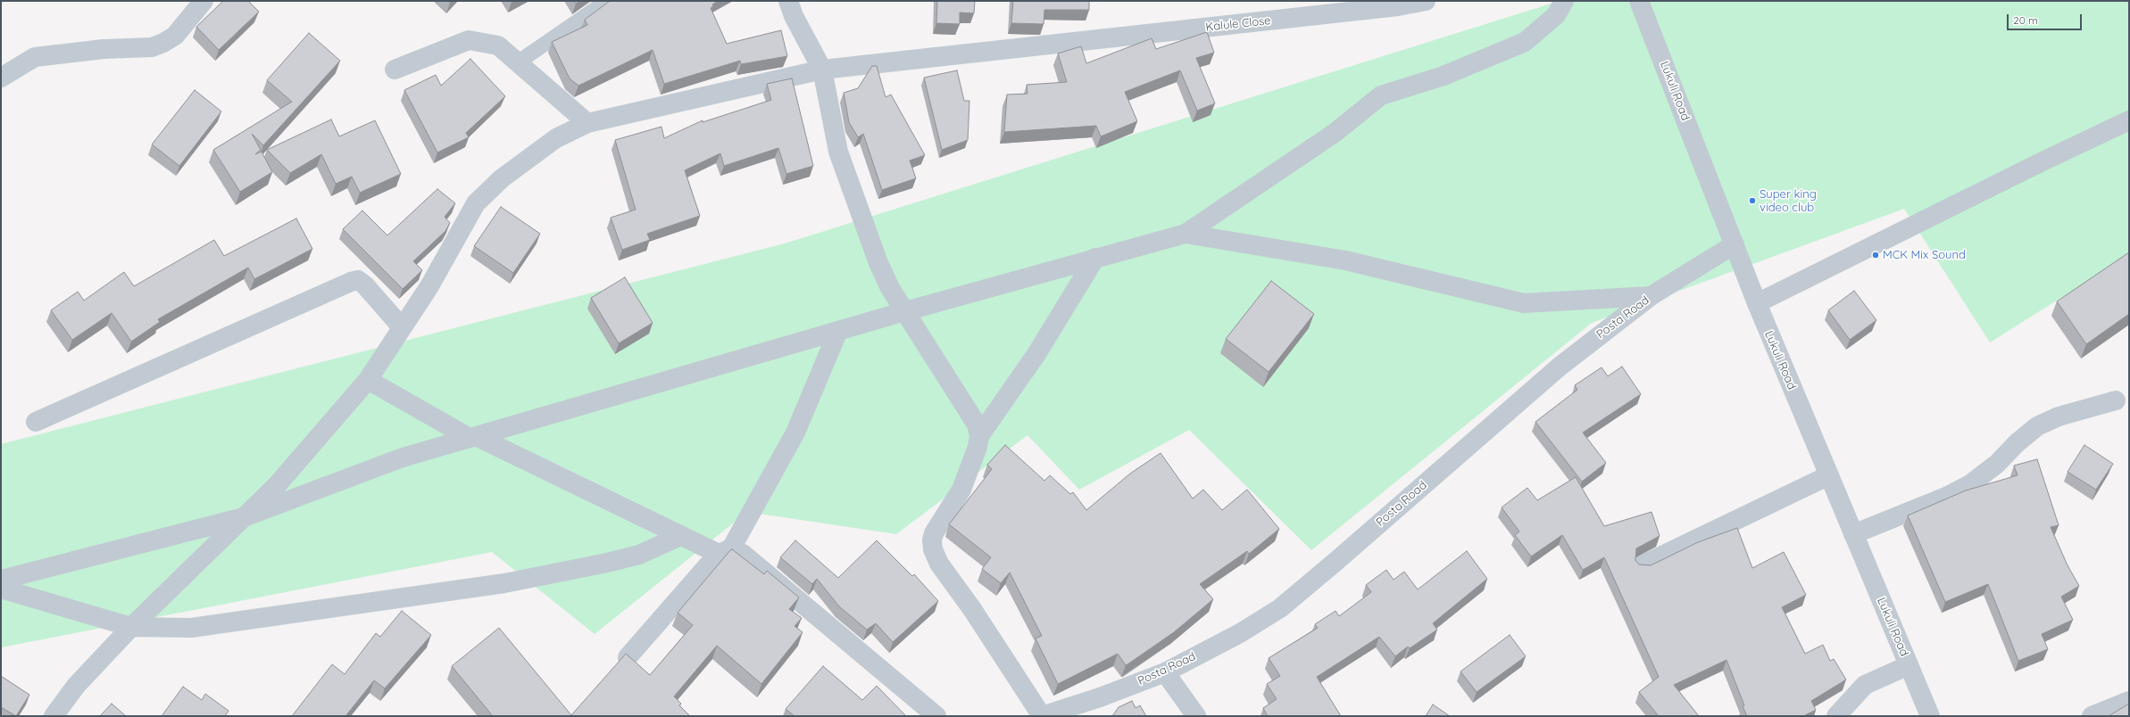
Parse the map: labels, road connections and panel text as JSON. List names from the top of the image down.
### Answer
{
  "streets": {
    "street": ["Kalule Close", "Lukuli Road", "Posta Road"]
  },
  "crossings": [
    ["Lukuli Road", "Posta Road"]
  ],
  "places": ["Super king video club", "MCK Mix Sound"],
  "scale_bar": "20 m"
}
